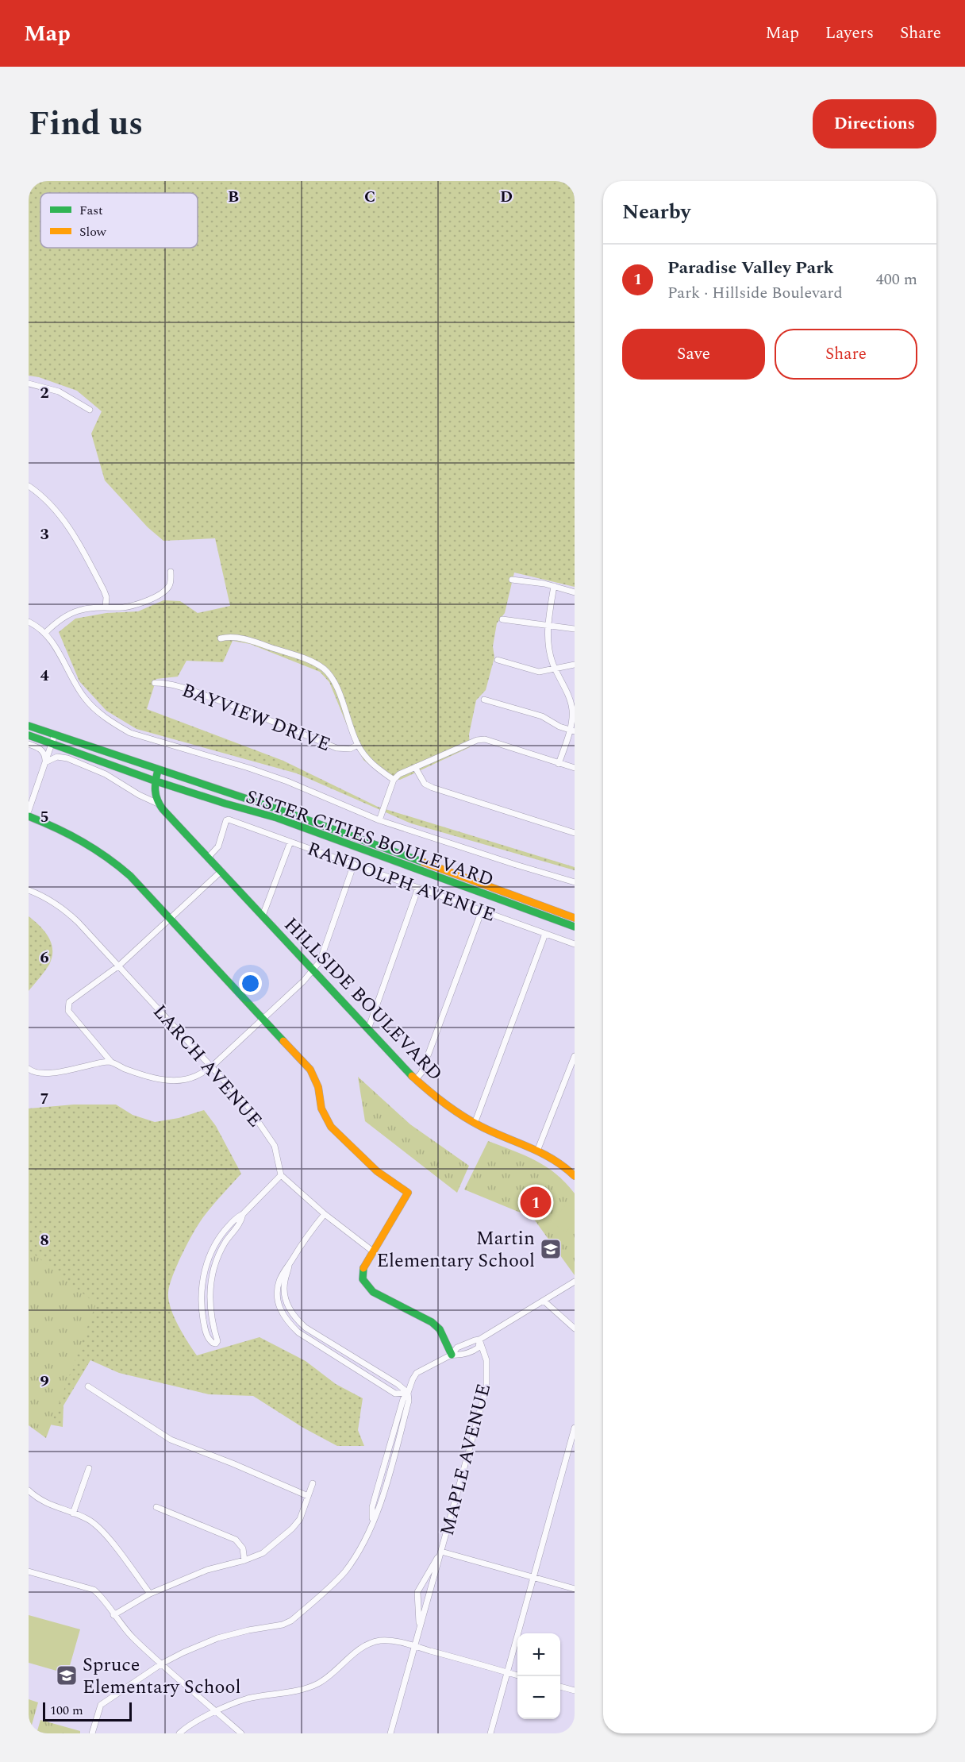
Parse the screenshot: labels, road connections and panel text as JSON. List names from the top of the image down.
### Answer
{
  "streets": {
    "street": [
      "BAYVIEW DRIVE",
      "SISTER CITIES BOULEVARD",
      "RANDOLPH AVENUE",
      "HILLSIDE BOULEVARD",
      "LARCH AVENUE",
      "MAPLE AVENUE"
    ]
  },
  "crossings": [
    ["RANDOLPH AVENUE", "HILLSIDE BOULEVARD"]
  ],
  "places": {
    "school or university": ["Martin Elementary School", "Spruce Elementary School"]
  },
  "legend": ["Fast", "Slow"],
  "scale_bar": "100 m",
  "page": {
    "header": "Map",
    "nav": ["Map", "Layers", "Share"],
    "title": "Find us",
    "buttons": [
      "Directions",
      ["Save", "Share"]
    ],
    "heading": "Nearby",
    "list": [
      {
        "mark": "1",
        "name": "Paradise Valley Park",
        "note": "Park · Hillside Boulevard",
        "value": "400 m"
      }
    ],
    "pins": "1",
    "map_buttons": ["+", "−"],
    "scale": "100 m"
  },
  "grid": {
    "columns": ["B", "C", "D"],
    "rows": [
      "2",
      "3",
      "4",
      "5",
      "6",
      "7",
      "8",
      "9"
    ]
  }
}
